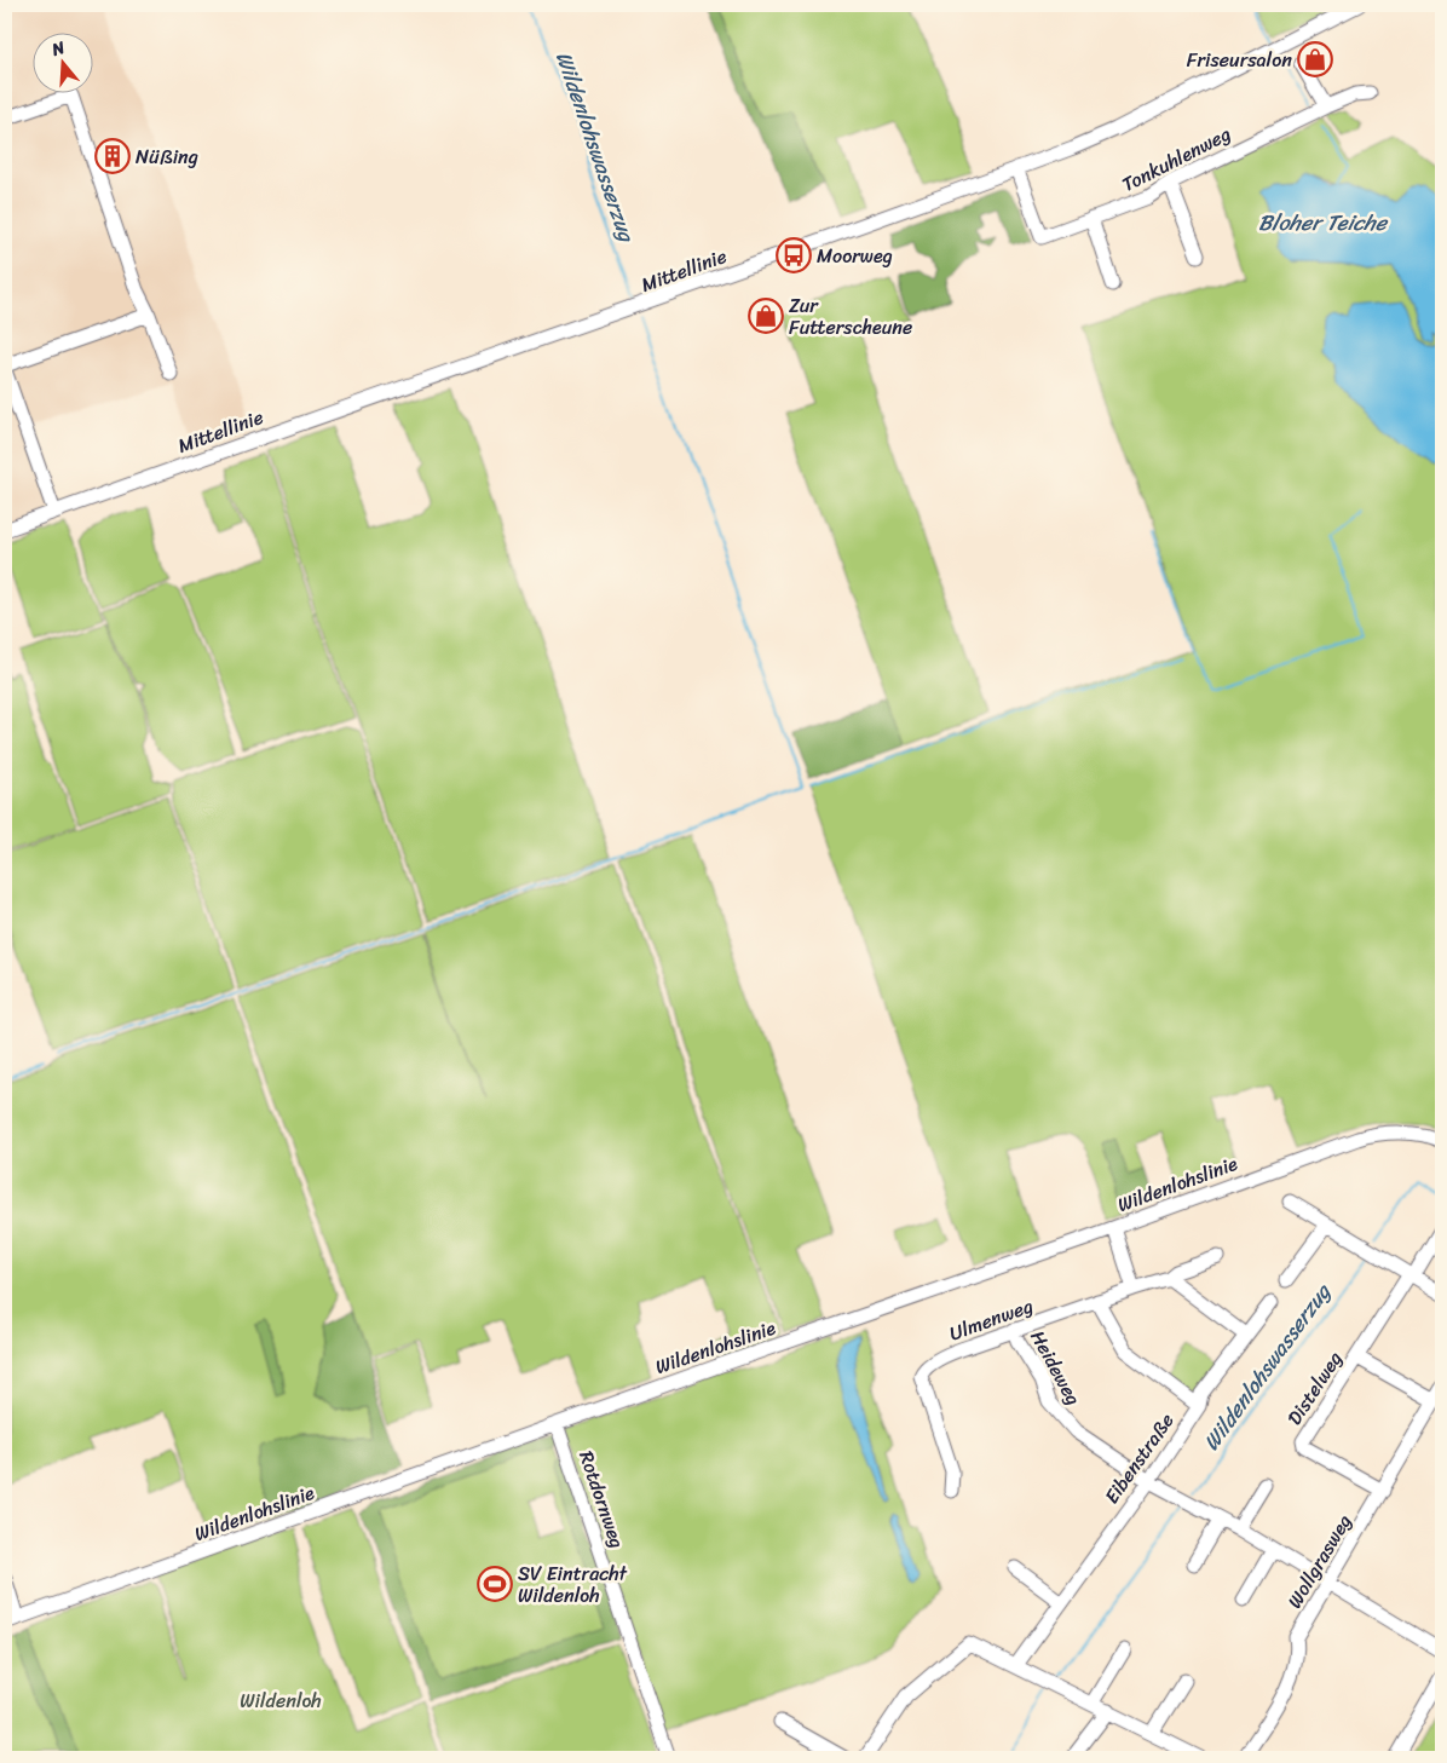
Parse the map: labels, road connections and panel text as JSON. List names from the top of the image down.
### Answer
{
  "streets": {
    "street": [
      "Tonkuhlenweg",
      "Mittellinie",
      "Wildenlohslinie",
      "Ulmenweg",
      "Heideweg",
      "Distelweg",
      "Eibenstraße",
      "Rotdornweg",
      "Wollgrasweg"
    ]
  },
  "crossings": [
    ["Tonkuhlenweg", "Mittellinie"],
    ["Wildenlohslinie", "Rotdornweg"],
    ["Ulmenweg", "Heideweg"],
    ["Heideweg", "Eibenstraße"],
    ["Heideweg", "Wollgrasweg"],
    ["Distelweg", "Wollgrasweg"]
  ],
  "water": ["Wildenlohswasserzug", "Bloher Teiche"],
  "parks": ["Wildenloh"],
  "places": {
    "shop": ["Friseursalon", "Zur Futterscheune"],
    "building": ["Nüßing"],
    "bus stop": ["Moorweg"],
    "sports": ["SV Eintracht Wildenloh"]
  },
  "north": "top"
}
